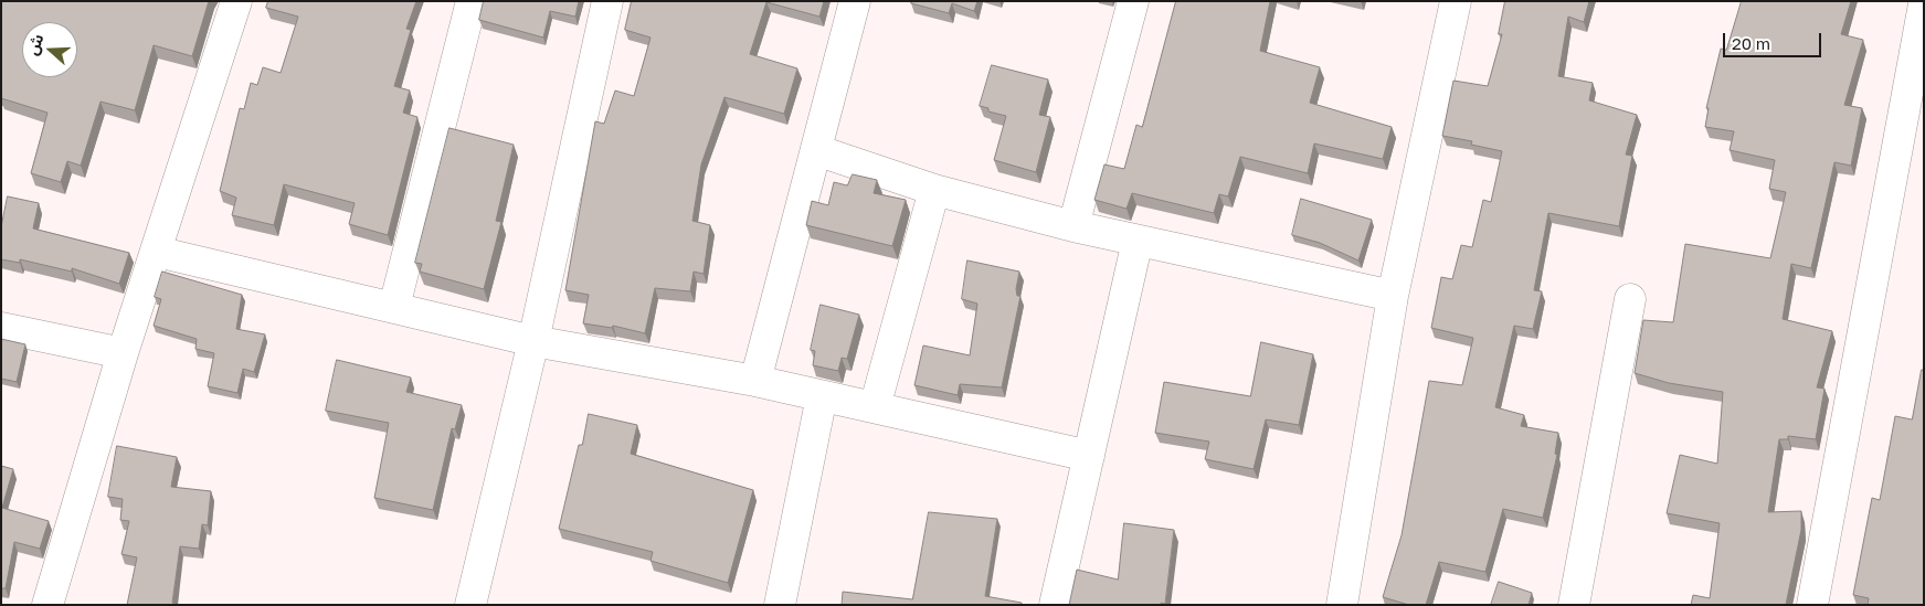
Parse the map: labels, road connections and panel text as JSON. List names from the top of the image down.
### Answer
{
  "scale_bar": "20 m",
  "north": "left"
}
